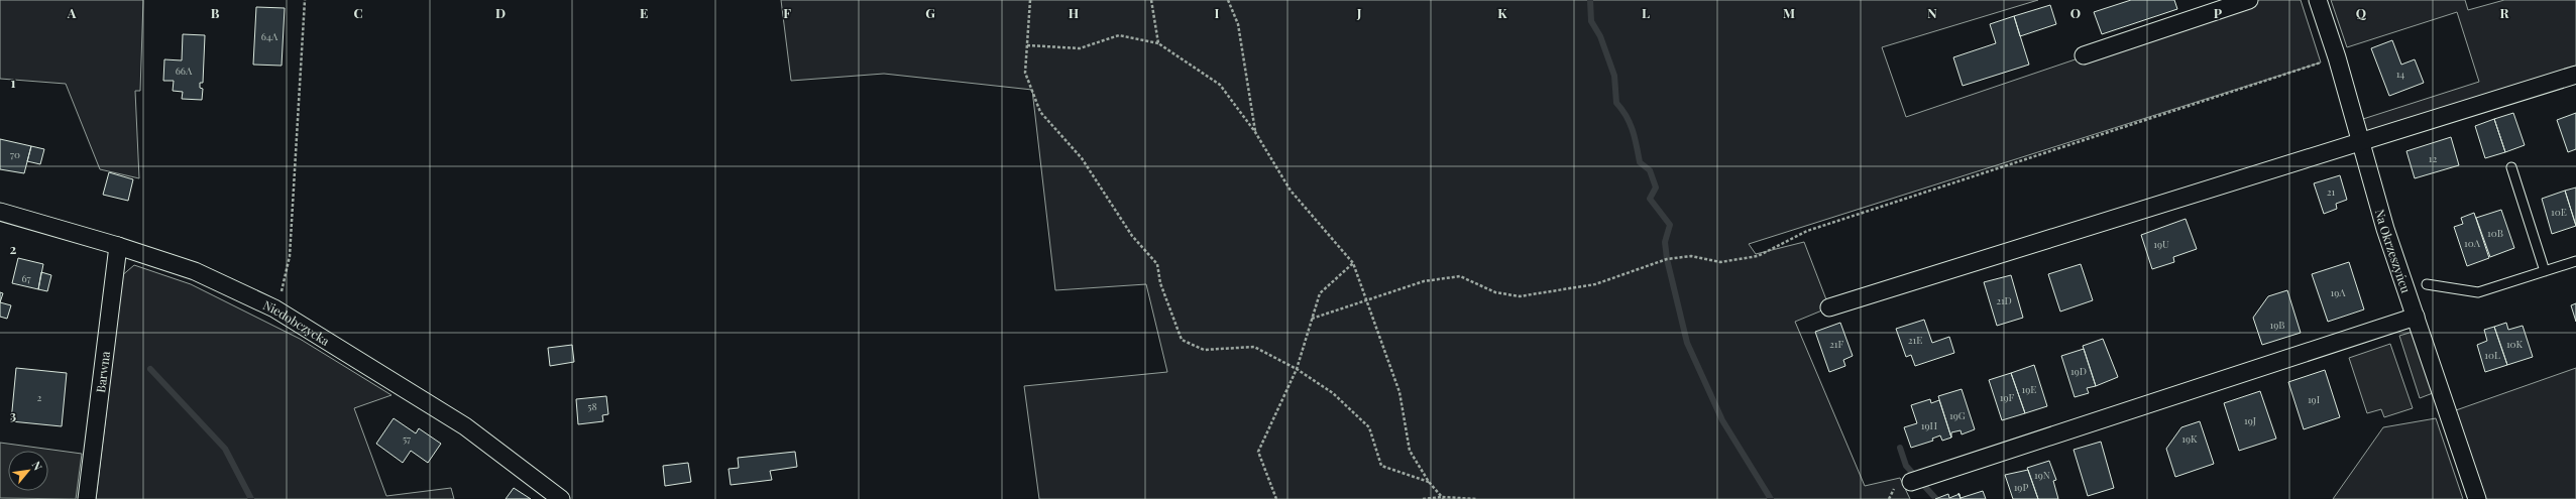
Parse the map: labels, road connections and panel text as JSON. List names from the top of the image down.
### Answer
{
  "streets": {
    "street": ["Na Okrzeszyńcu", "Niedobczycka", "Barwna"]
  },
  "crossings": [
    ["Niedobczycka", "Barwna"]
  ],
  "house_numbers": [
    "64A",
    "66A",
    "14",
    "70",
    "12",
    "21",
    "10E",
    "10B",
    "10A",
    "19U",
    "67",
    "19A",
    "21D",
    "19B",
    "21E",
    "21F",
    "10K",
    "10L",
    "19D",
    "19E",
    "2",
    "19F",
    "19I",
    "58",
    "19G",
    "19J",
    "19H",
    "57",
    "19K",
    "19N",
    "19P"
  ],
  "north": "top right",
  "grid": {
    "columns": [
      "A",
      "B",
      "C",
      "D",
      "E",
      "F",
      "G",
      "H",
      "I",
      "J",
      "K",
      "L",
      "M",
      "N",
      "O",
      "P",
      "Q",
      "R"
    ],
    "rows": ["1", "2", "3"]
  }
}
